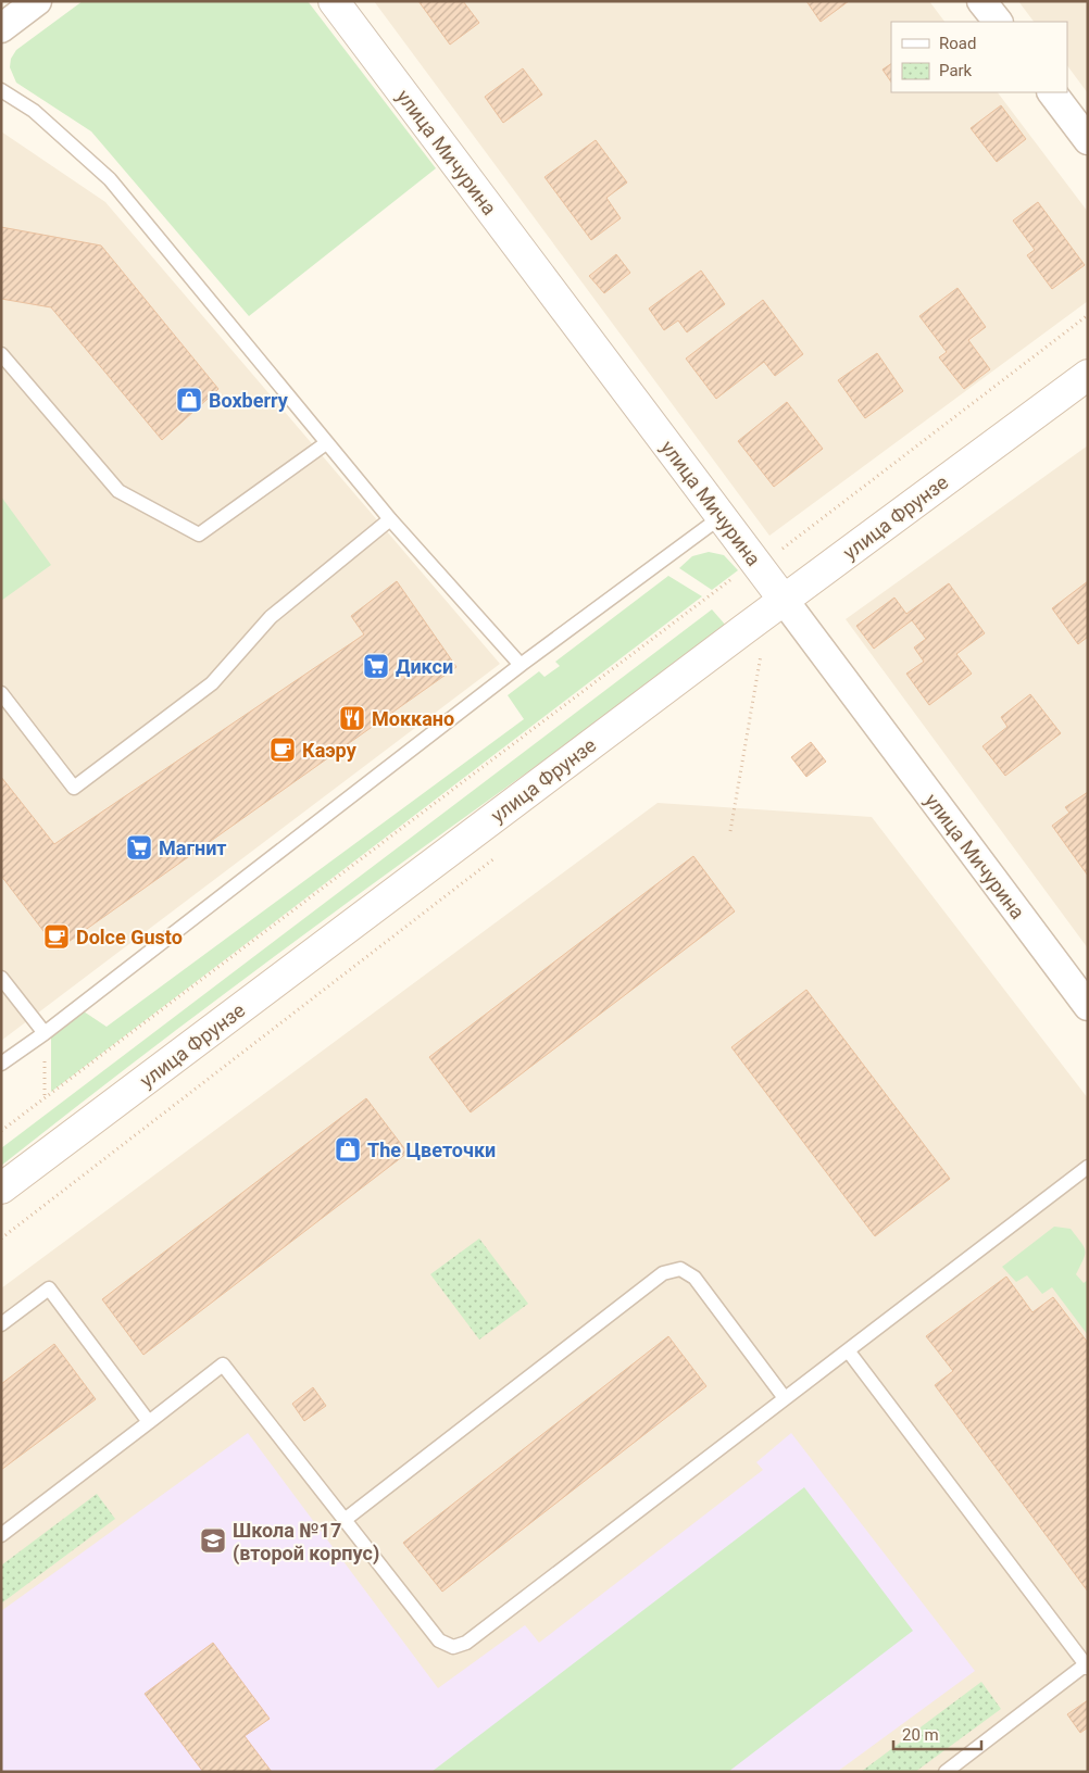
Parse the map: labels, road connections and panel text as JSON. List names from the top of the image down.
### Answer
{
  "streets": {
    "main road": ["улица Мичурина", "улица Фрунзе"]
  },
  "crossings": [
    ["улица Мичурина", "улица Фрунзе"]
  ],
  "places": {
    "shop": ["Boxberry", "The Цветочки"],
    "supermarket": ["Дикси", "Магнит"],
    "restaurant": ["Моккано"],
    "cafe": ["Каэру", "Dolce Gusto"],
    "school or university": ["Школа №17 (второй корпус)"]
  },
  "legend": ["Road", "Park"],
  "scale_bar": "20 m"
}
